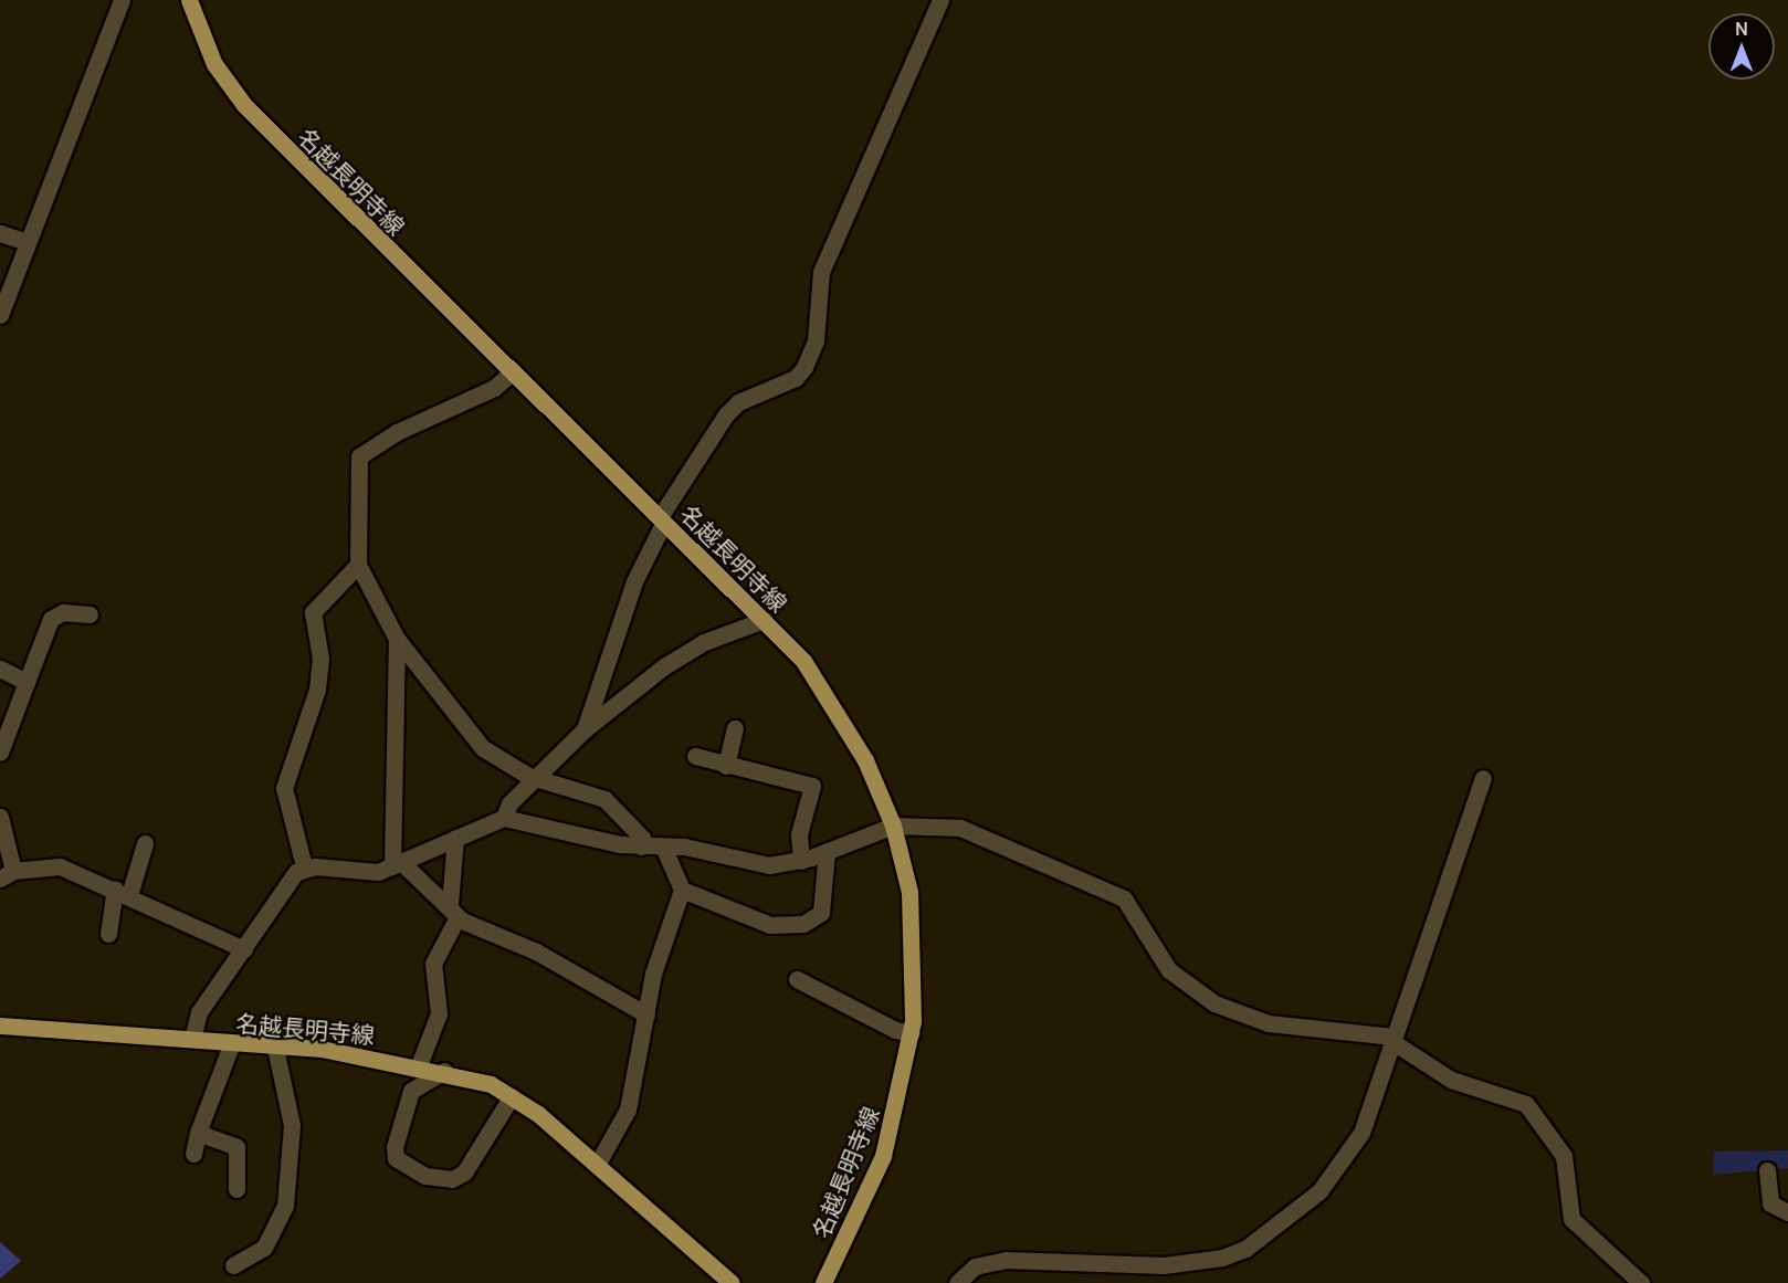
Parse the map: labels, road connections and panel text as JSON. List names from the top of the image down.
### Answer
{
  "streets": {
    "main road": ["名越長明寺線"]
  },
  "north": "top"
}
